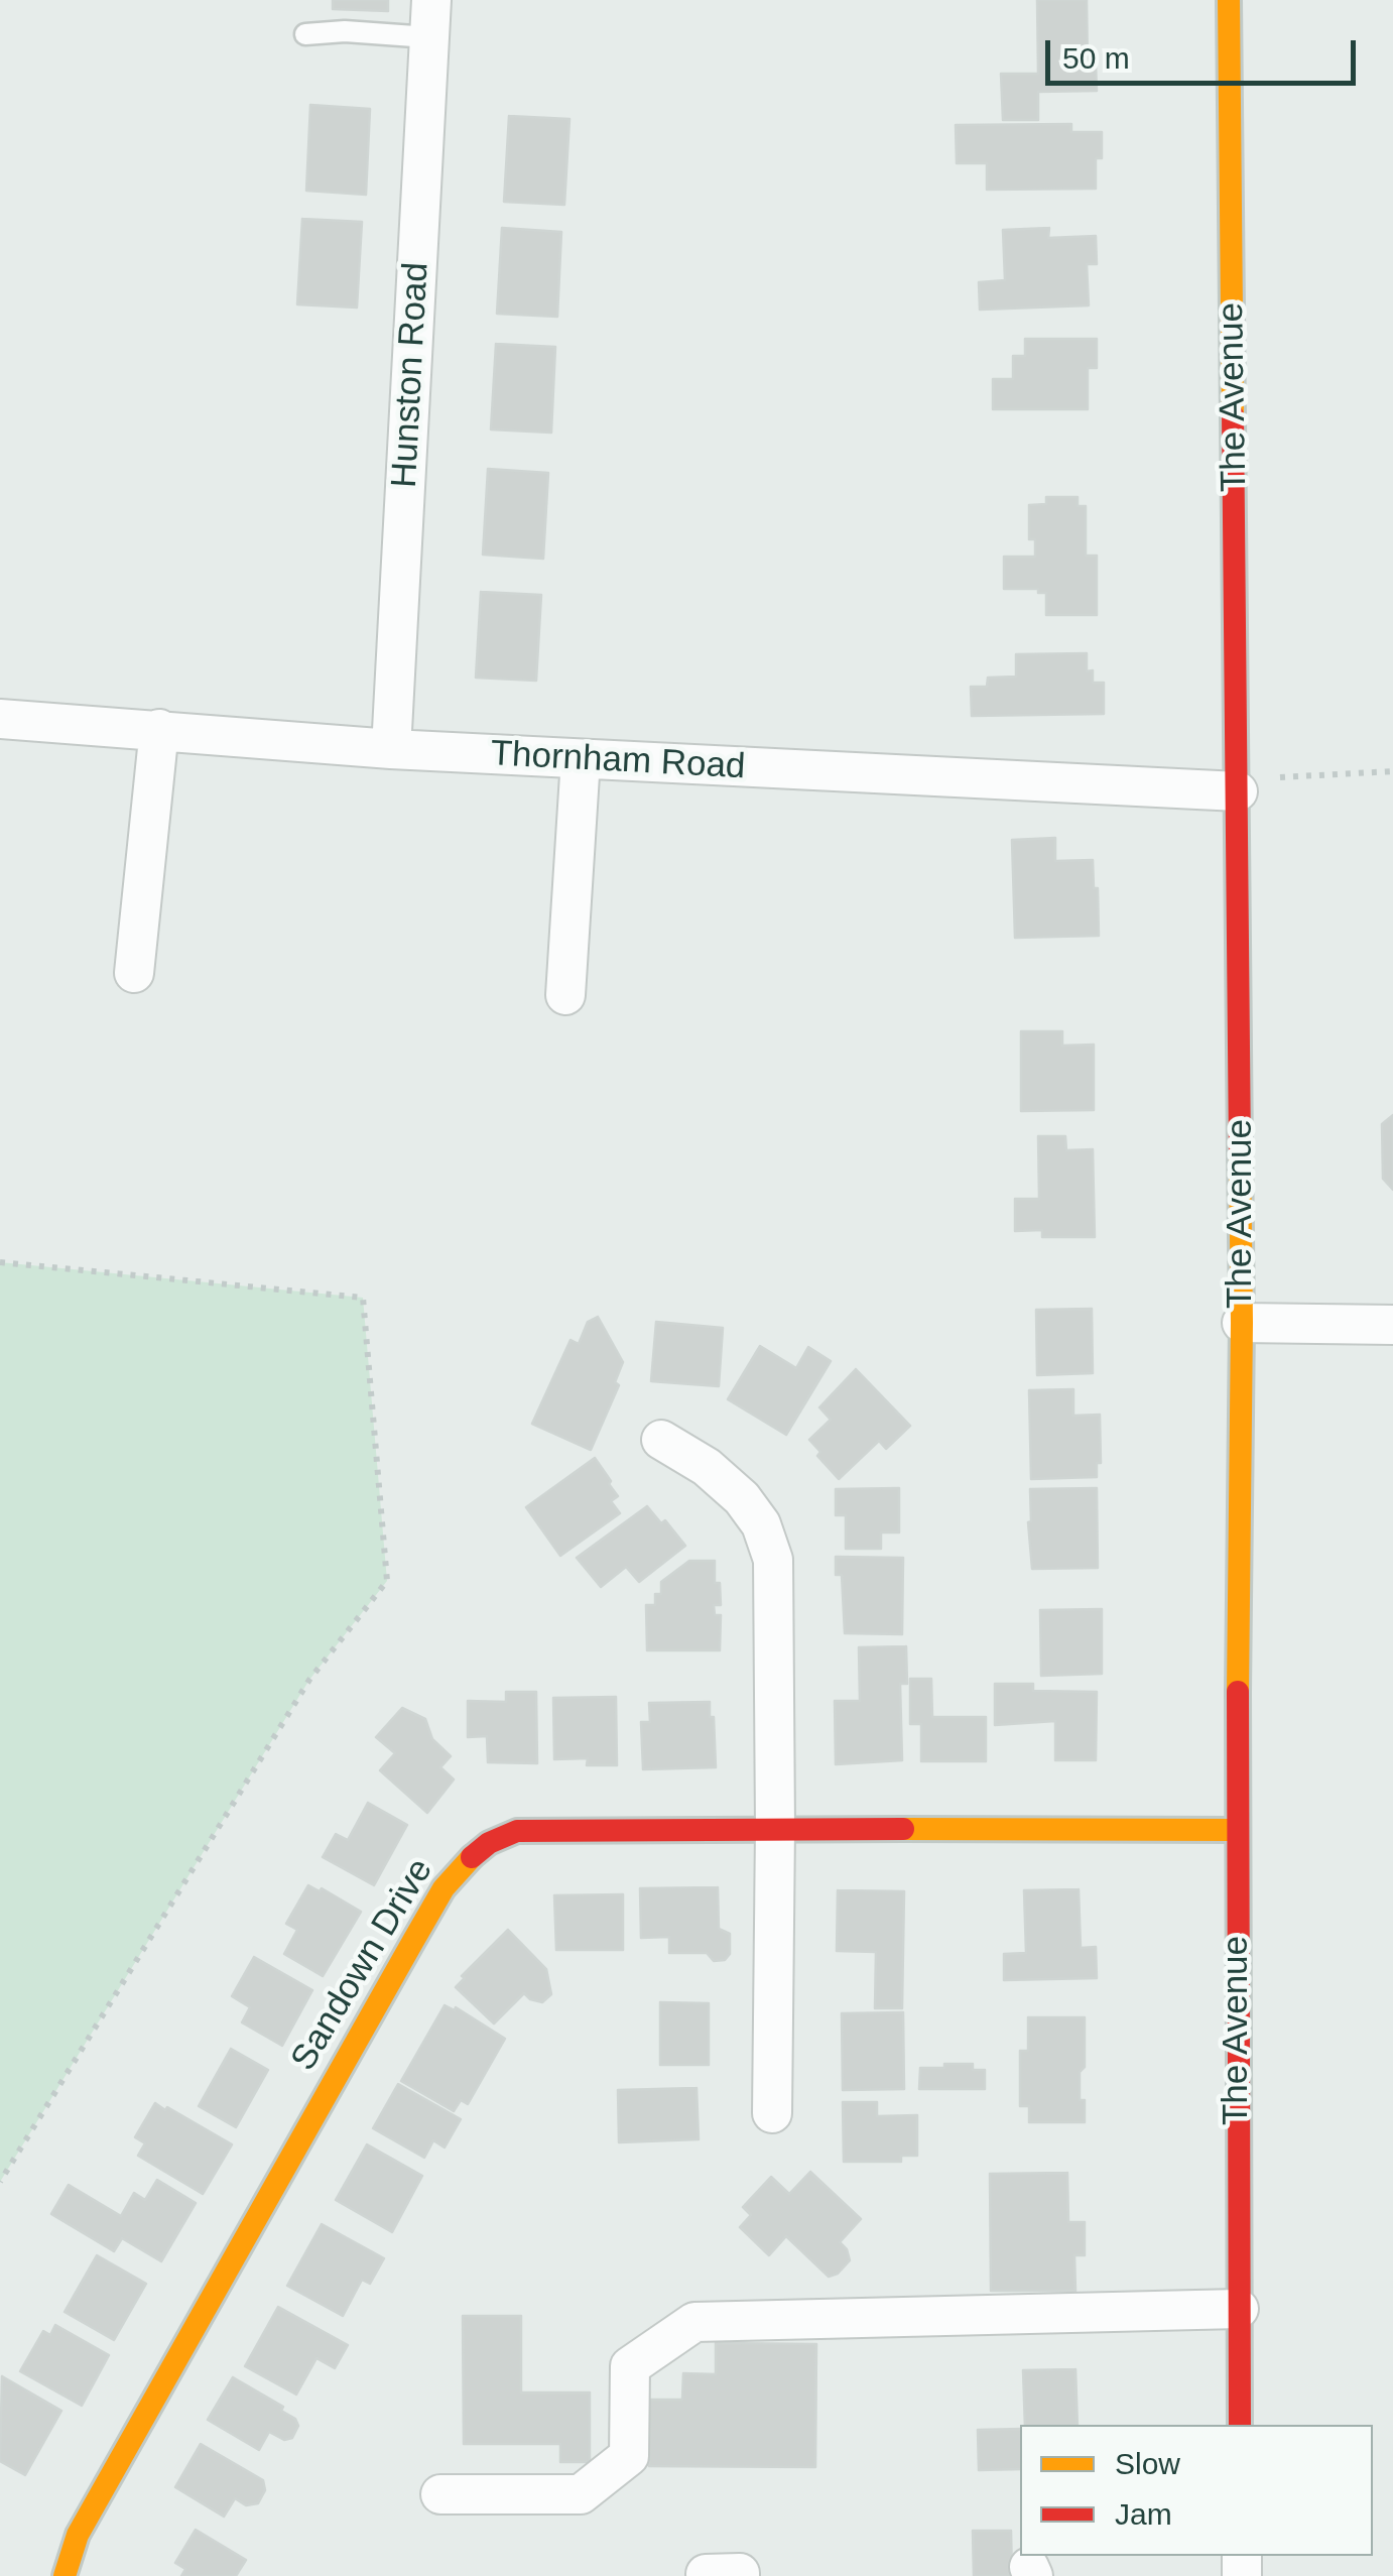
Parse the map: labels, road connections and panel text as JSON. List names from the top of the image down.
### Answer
{
  "streets": {
    "street": [
      "Hunston Road",
      "The Avenue",
      "Thornham Road",
      "Sandown Drive"
    ]
  },
  "crossings": [
    ["Hunston Road", "Thornham Road"],
    ["The Avenue", "Thornham Road"],
    ["The Avenue", "Sandown Drive"]
  ],
  "legend": ["Slow", "Jam"],
  "scale_bar": "50 m"
}
